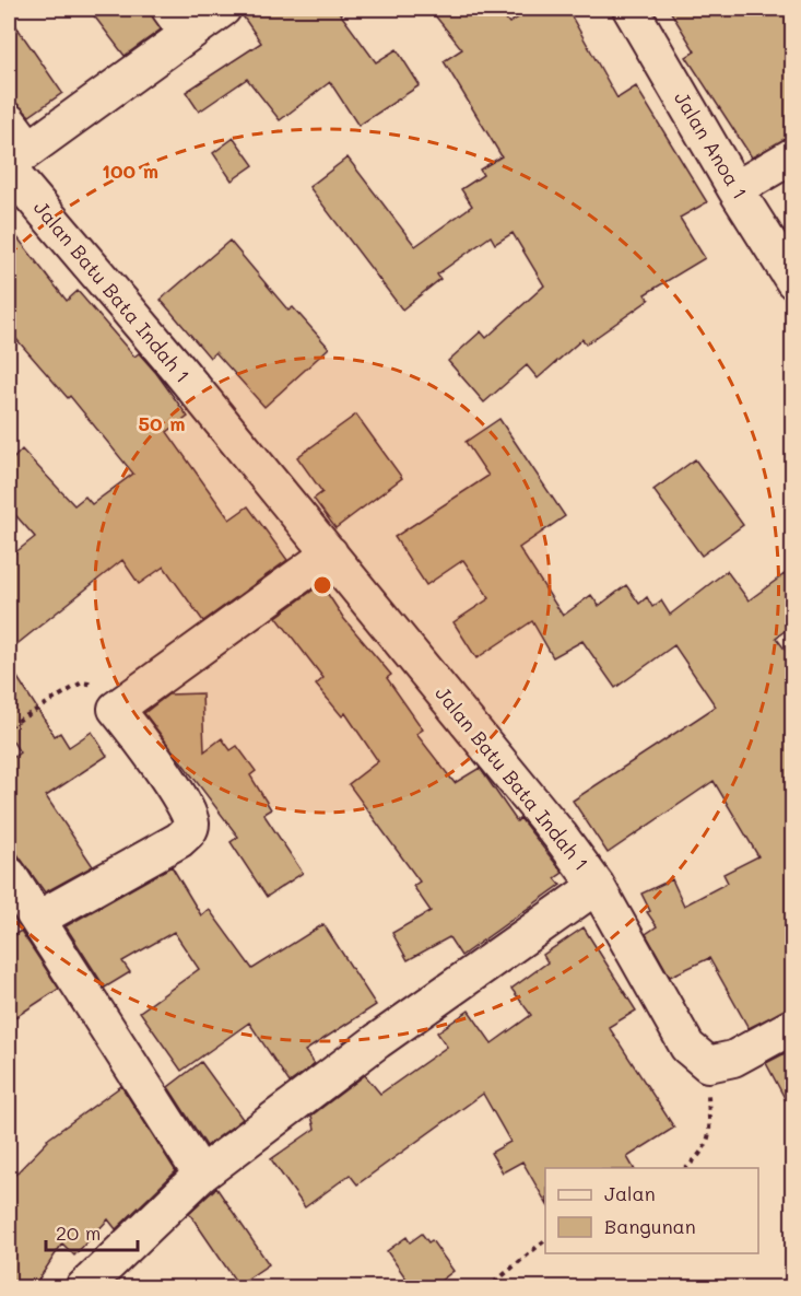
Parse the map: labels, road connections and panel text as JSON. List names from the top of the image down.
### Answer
{
  "streets": {
    "street": ["Jalan Anoa 1", "Jalan Batu Bata Indah 1"]
  },
  "legend": ["Jalan", "Bangunan"],
  "scale_bar": "20 m",
  "rings": ["100 m", "50 m"]
}
